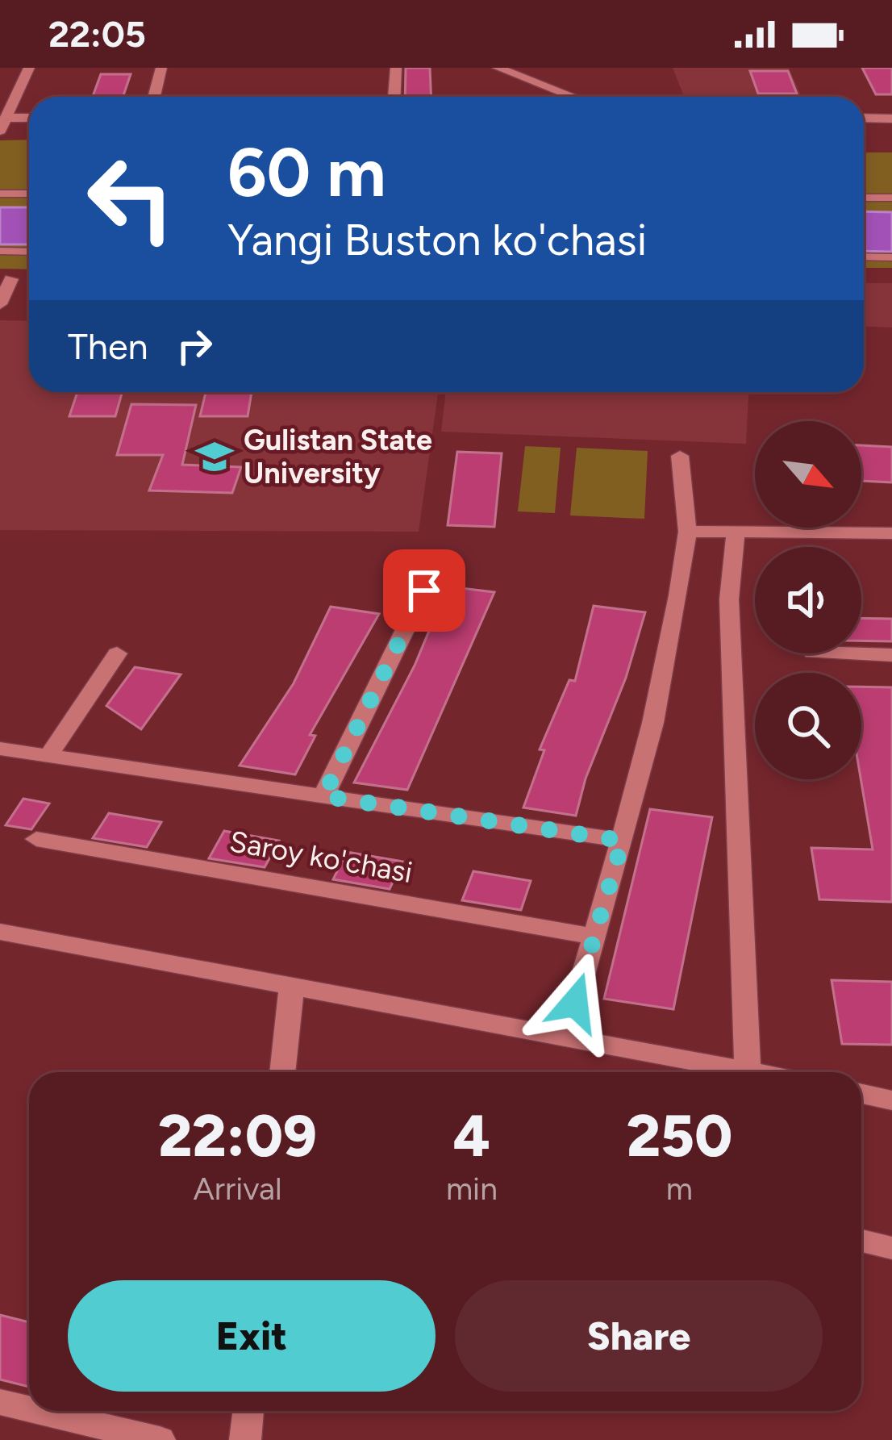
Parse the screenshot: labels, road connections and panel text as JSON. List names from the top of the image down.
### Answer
{
  "streets": {
    "street": ["Saroy ko'chasi"]
  },
  "places": {
    "school or university": ["Gulistan State University"]
  },
  "north": "bottom right",
  "page": {
    "status": "22:05",
    "turn": ["60 m", "Yangi Buston ko'chasi"],
    "then": "Then",
    "eta": [
      "22:09",
      "Arrival",
      "4",
      "min",
      "250",
      "m"
    ],
    "buttons": ["Exit", "Share"]
  }
}
